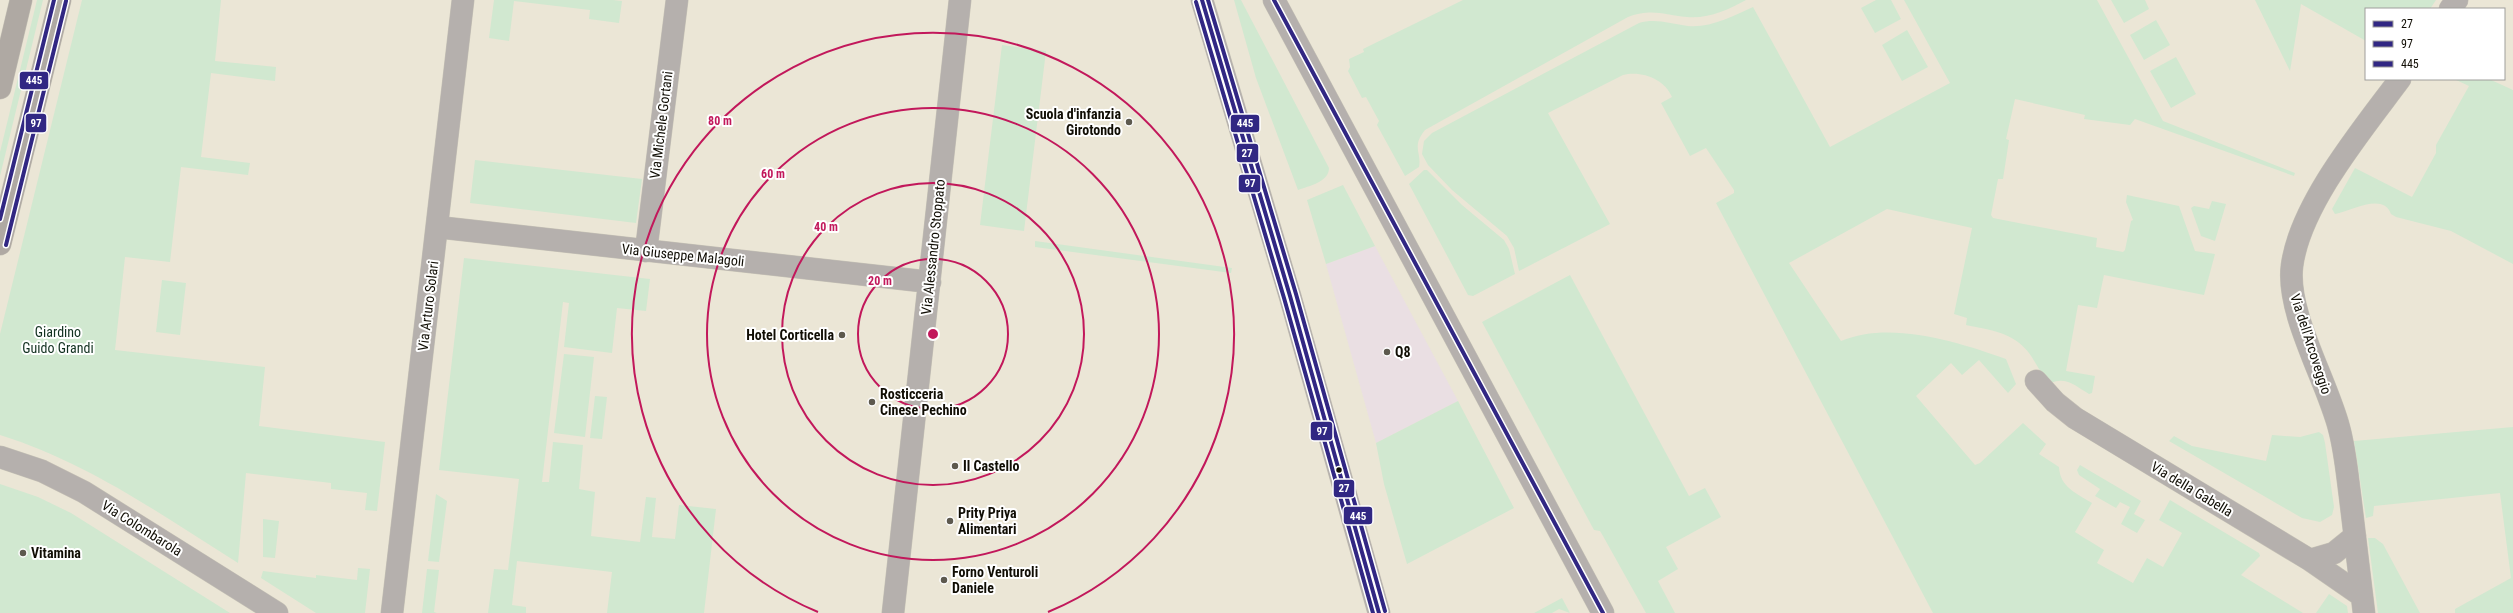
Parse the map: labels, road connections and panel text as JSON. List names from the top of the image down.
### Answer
{
  "streets": {
    "street": [
      "Via Michele Gortani",
      "Via Alessandro Stoppato",
      "Via Giuseppe Malagoli",
      "Via Arturo Solari",
      "Via dell'Arcoveggio",
      "Via della Gabella",
      "Via Colombarola"
    ]
  },
  "crossings": [
    ["Via Michele Gortani", "Via Giuseppe Malagoli"],
    ["Via Alessandro Stoppato", "Via Giuseppe Malagoli"],
    ["Via Giuseppe Malagoli", "Via Arturo Solari"],
    ["Via dell'Arcoveggio", "Via della Gabella"]
  ],
  "parks": ["Giardino Guido Grandi"],
  "places": [
    "Scuola d'infanzia Girotondo",
    "Hotel Corticella",
    "Q8",
    "Rosticceria Cinese Pechino",
    "Il Castello",
    "Prity Priya Alimentari",
    "Vitamina",
    "Forno Venturoli Daniele"
  ],
  "lines": ["transit line 27", "transit line 445", "transit line 97"],
  "legend": ["27", "97", "445"],
  "rings": [
    "80 m",
    "60 m",
    "40 m",
    "20 m"
  ]
}
